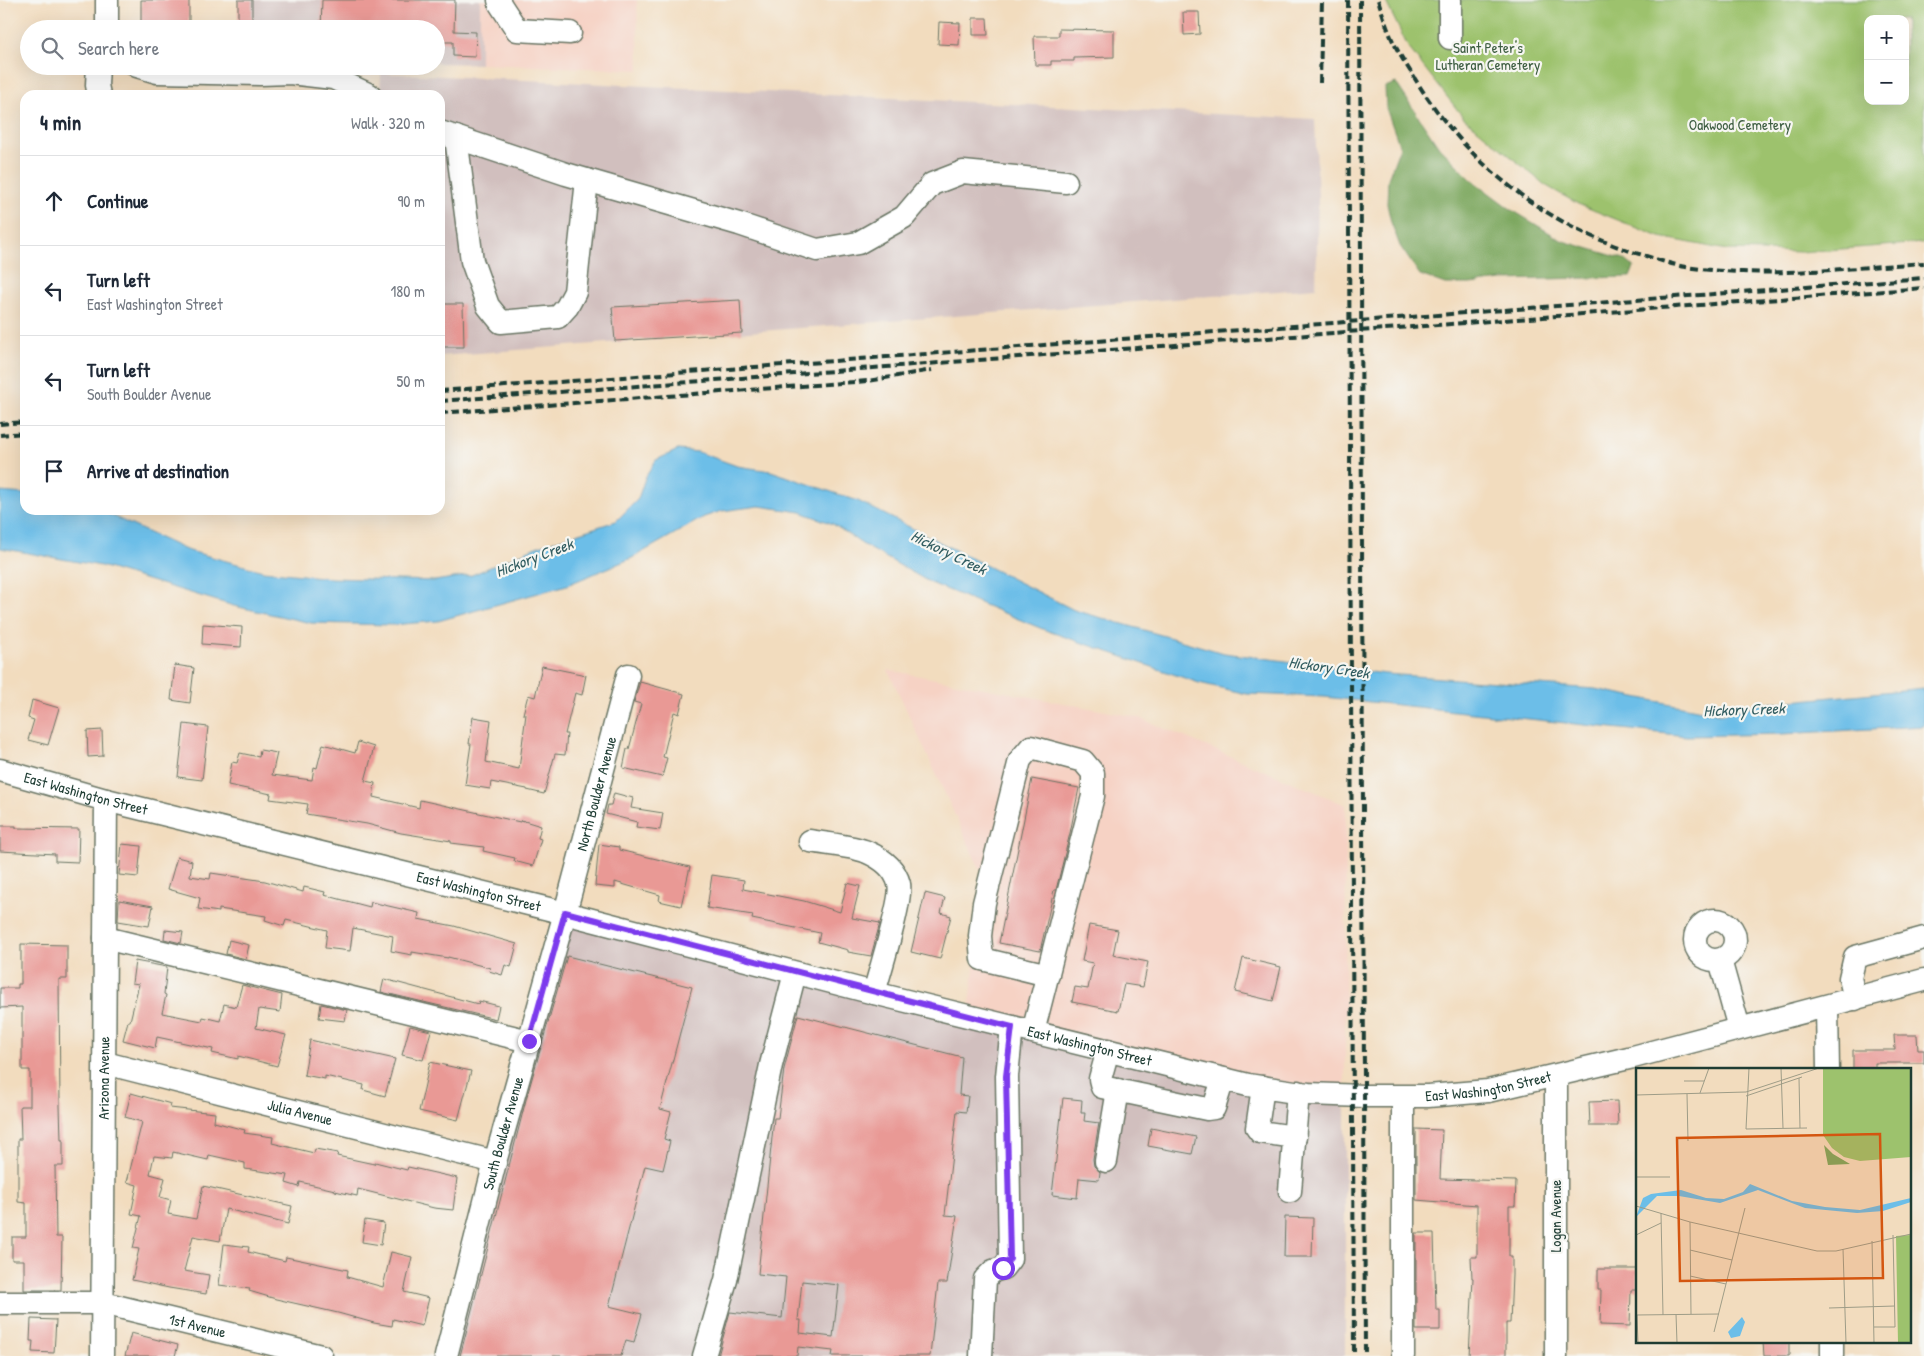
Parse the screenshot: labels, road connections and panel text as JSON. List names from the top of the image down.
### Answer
{
  "streets": {
    "street": [
      "East Washington Street",
      "North Boulder Avenue",
      "Arizona Avenue",
      "Julia Avenue",
      "South Boulder Avenue",
      "Logan Avenue",
      "1st Avenue"
    ]
  },
  "crossings": [
    ["East Washington Street", "North Boulder Avenue"],
    ["East Washington Street", "Arizona Avenue"],
    ["East Washington Street", "South Boulder Avenue"],
    ["East Washington Street", "Logan Avenue"],
    ["North Boulder Avenue", "South Boulder Avenue"],
    ["Arizona Avenue", "Julia Avenue"],
    ["Arizona Avenue", "1st Avenue"],
    ["Julia Avenue", "South Boulder Avenue"]
  ],
  "water": ["Hickory Creek"],
  "parks": ["Saint Peter's Lutheran Cemetery", "Oakwood Cemetery"],
  "page": {
    "map_buttons": ["+", "−"],
    "search": "Search here",
    "heading": ["4 min", "Walk · 320 m"],
    "list": [
      ["Continue", "90 m"],
      ["Turn left", "East Washington Street", "180 m"],
      ["Turn left", "South Boulder Avenue", "50 m"],
      "Arrive at destination"
    ]
  }
}
